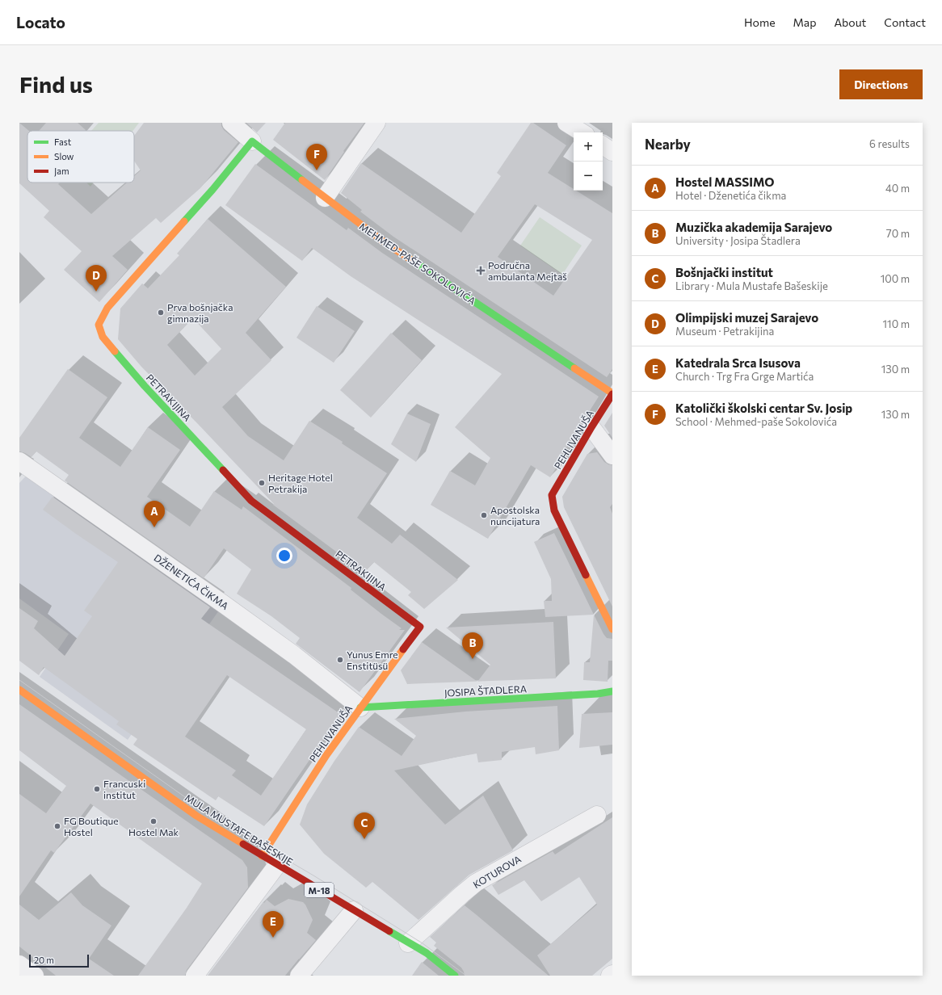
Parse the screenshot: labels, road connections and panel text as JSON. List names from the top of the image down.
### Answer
{
  "streets": {
    "street": [
      "MEHMED-PAŠE SOKOLOVIĆA",
      "PETRAKIJINA",
      "PEHLIVANUŠA",
      "DŽENETIĆA ČIKMA",
      "JOSIPA ŠTADLERA",
      "MULA MUSTAFE BAŠESKIJE",
      "KOTUROVA",
      "M-18"
    ]
  },
  "crossings": [
    ["MEHMED-PAŠE SOKOLOVIĆA", "PETRAKIJINA"],
    ["MEHMED-PAŠE SOKOLOVIĆA", "PEHLIVANUŠA"],
    ["PETRAKIJINA", "PEHLIVANUŠA"],
    ["PEHLIVANUŠA", "DŽENETIĆA ČIKMA"],
    ["PEHLIVANUŠA", "JOSIPA ŠTADLERA"],
    ["PEHLIVANUŠA", "MULA MUSTAFE BAŠESKIJE"],
    ["DŽENETIĆA ČIKMA", "JOSIPA ŠTADLERA"],
    ["MULA MUSTAFE BAŠESKIJE", "KOTUROVA"]
  ],
  "places": {
    "health": ["Područna ambulanta Mejtaš"],
    "other": [
      "Prva bošnjačka gimnazija",
      "Heritage Hotel Petrakija",
      "Apostolska nuncijatura",
      "Yunus Emre Enstitüsü",
      "Francuski institut",
      "Hostel Mak",
      "FG Boutique Hostel"
    ]
  },
  "legend": ["Fast", "Slow", "Jam"],
  "scale_bar": "20 m",
  "page": {
    "header": "Locato",
    "nav": [
      "Home",
      "Map",
      "About",
      "Contact"
    ],
    "buttons": "Directions",
    "title": "Find us",
    "heading": ["Nearby", "6 results"],
    "map_buttons": ["+", "−"],
    "pins": [
      "F",
      "D",
      "A",
      "B",
      "C",
      "E"
    ],
    "list": [
      {
        "mark": "A",
        "name": "Hostel MASSIMO",
        "note": "Hotel · Dženetića čikma",
        "value": "40 m"
      },
      {
        "mark": "B",
        "name": "Muzička akademija Sarajevo",
        "note": "University · Josipa Štadlera",
        "value": "70 m"
      },
      {
        "mark": "C",
        "name": "Bošnjački institut",
        "note": "Library · Mula Mustafe Bašeskije",
        "value": "100 m"
      },
      {
        "mark": "D",
        "name": "Olimpijski muzej Sarajevo",
        "note": "Museum · Petrakijina",
        "value": "110 m"
      },
      {
        "mark": "E",
        "name": "Katedrala Srca Isusova",
        "note": "Church · Trg Fra Grge Martića",
        "value": "130 m"
      },
      {
        "mark": "F",
        "name": "Katolički školski centar Sv. Josip",
        "note": "School · Mehmed-paše Sokolovića",
        "value": "130 m"
      }
    ],
    "scale": "20 m"
  }
}
